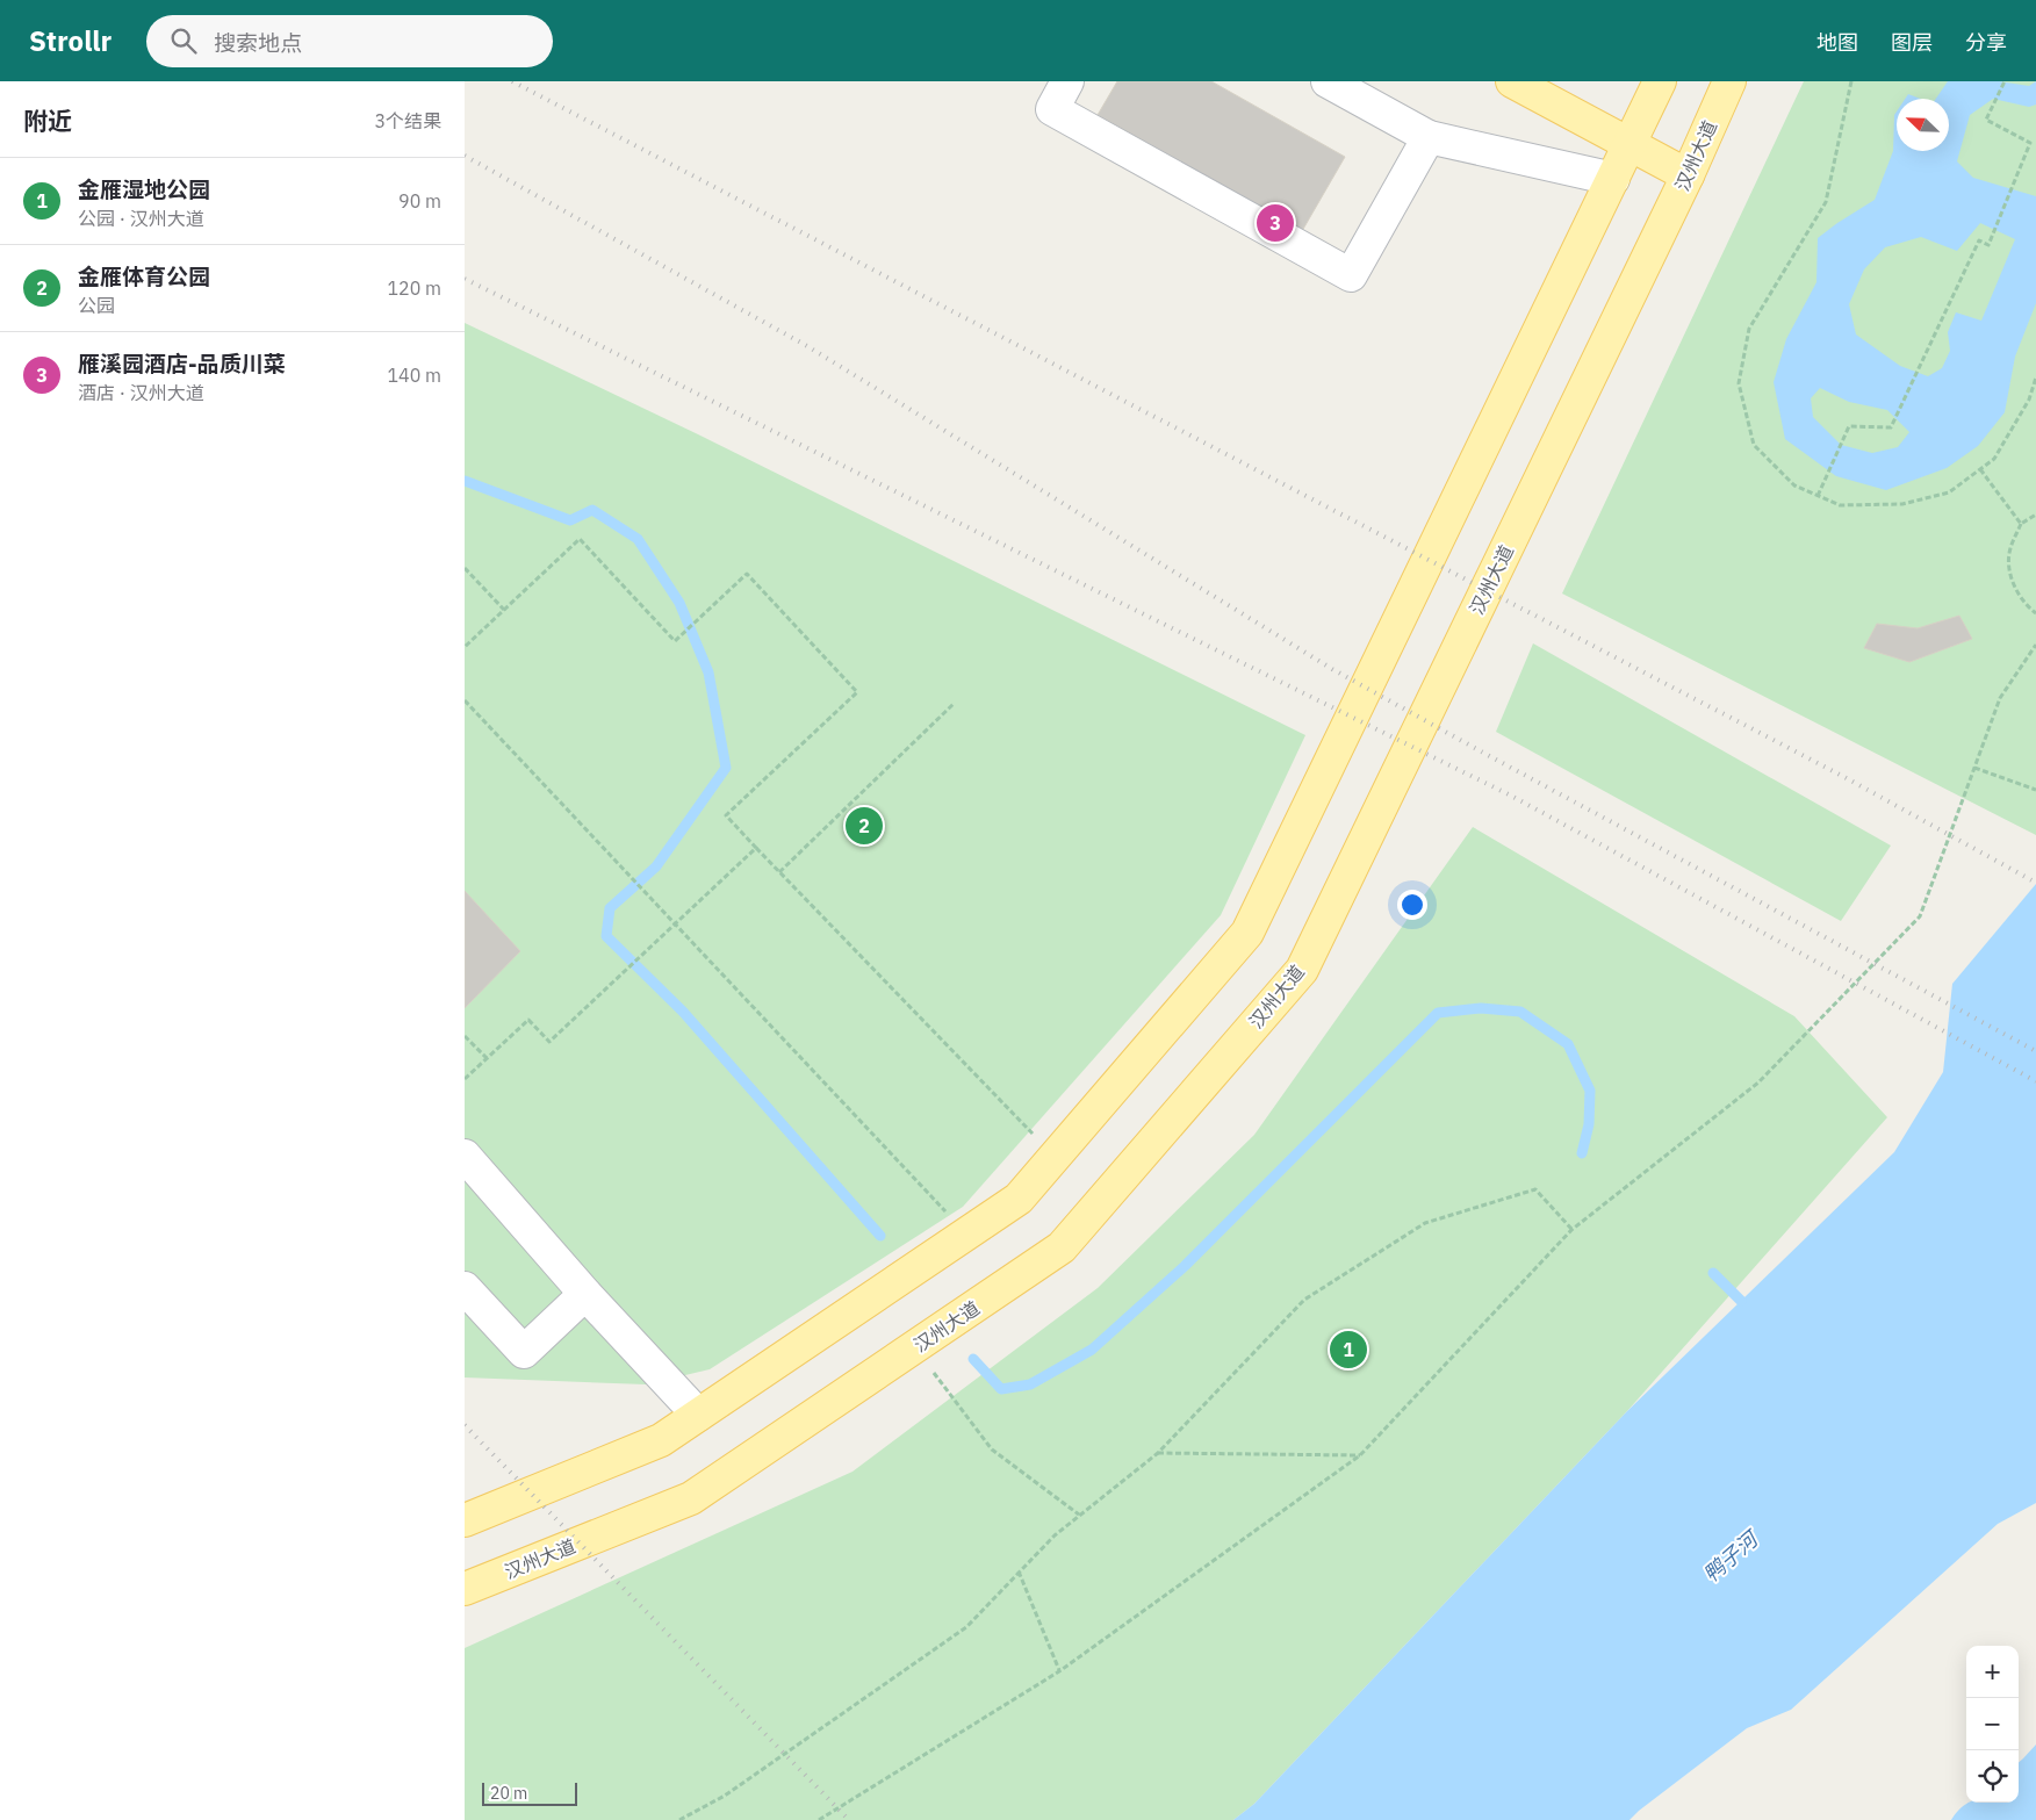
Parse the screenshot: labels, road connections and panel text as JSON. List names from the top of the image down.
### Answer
{
  "streets": {
    "main road": ["汉州大道"]
  },
  "water": ["鸭子河"],
  "scale_bar": "20 m",
  "north": "top left",
  "page": {
    "header": "Strollr",
    "search": "搜索地点",
    "nav": ["地图", "图层", "分享"],
    "heading": ["附近", "3个结果"],
    "list": [
      {
        "mark": "1",
        "name": "金雁湿地公园",
        "note": "公园 · 汉州大道",
        "value": "90 m"
      },
      {
        "mark": "2",
        "name": "金雁体育公园",
        "note": "公园",
        "value": "120 m"
      },
      {
        "mark": "3",
        "name": "雁溪园酒店-品质川菜",
        "note": "酒店 · 汉州大道",
        "value": "140 m"
      }
    ],
    "pins": ["3", "2", "1"],
    "map_buttons": ["+", "−"],
    "scale": "20 m"
  }
}
